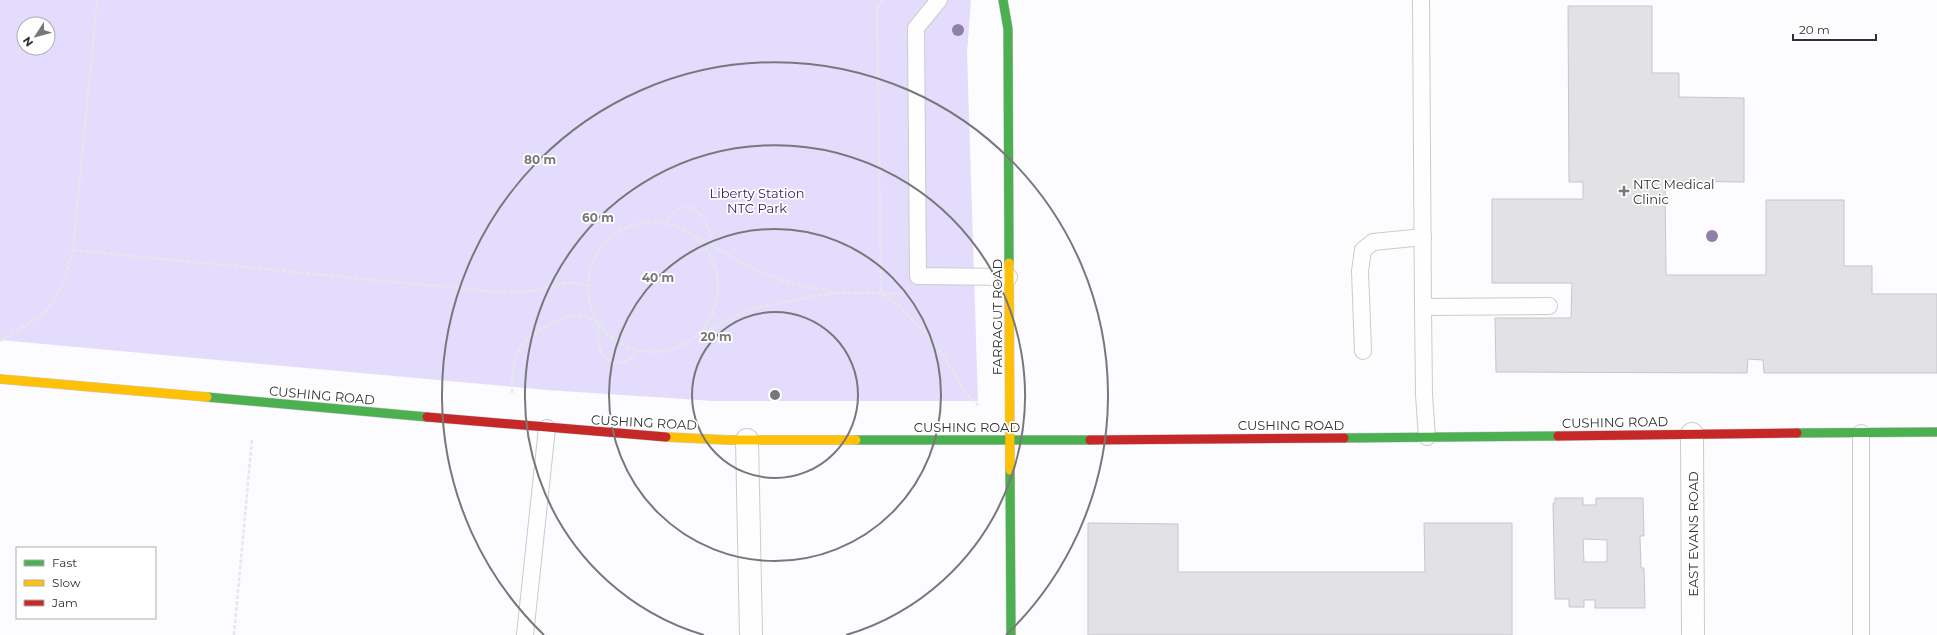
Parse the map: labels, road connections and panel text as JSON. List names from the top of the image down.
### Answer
{
  "streets": {
    "street": ["FARRAGUT ROAD", "CUSHING ROAD", "EAST EVANS ROAD"]
  },
  "crossings": [
    ["FARRAGUT ROAD", "CUSHING ROAD"],
    ["CUSHING ROAD", "EAST EVANS ROAD"]
  ],
  "parks": ["Liberty Station NTC Park"],
  "places": {
    "health": ["NTC Medical Clinic"]
  },
  "legend": ["Fast", "Slow", "Jam"],
  "scale_bar": "20 m",
  "north": "bottom left",
  "rings": [
    "80 m",
    "60 m",
    "40 m",
    "20 m"
  ]
}
